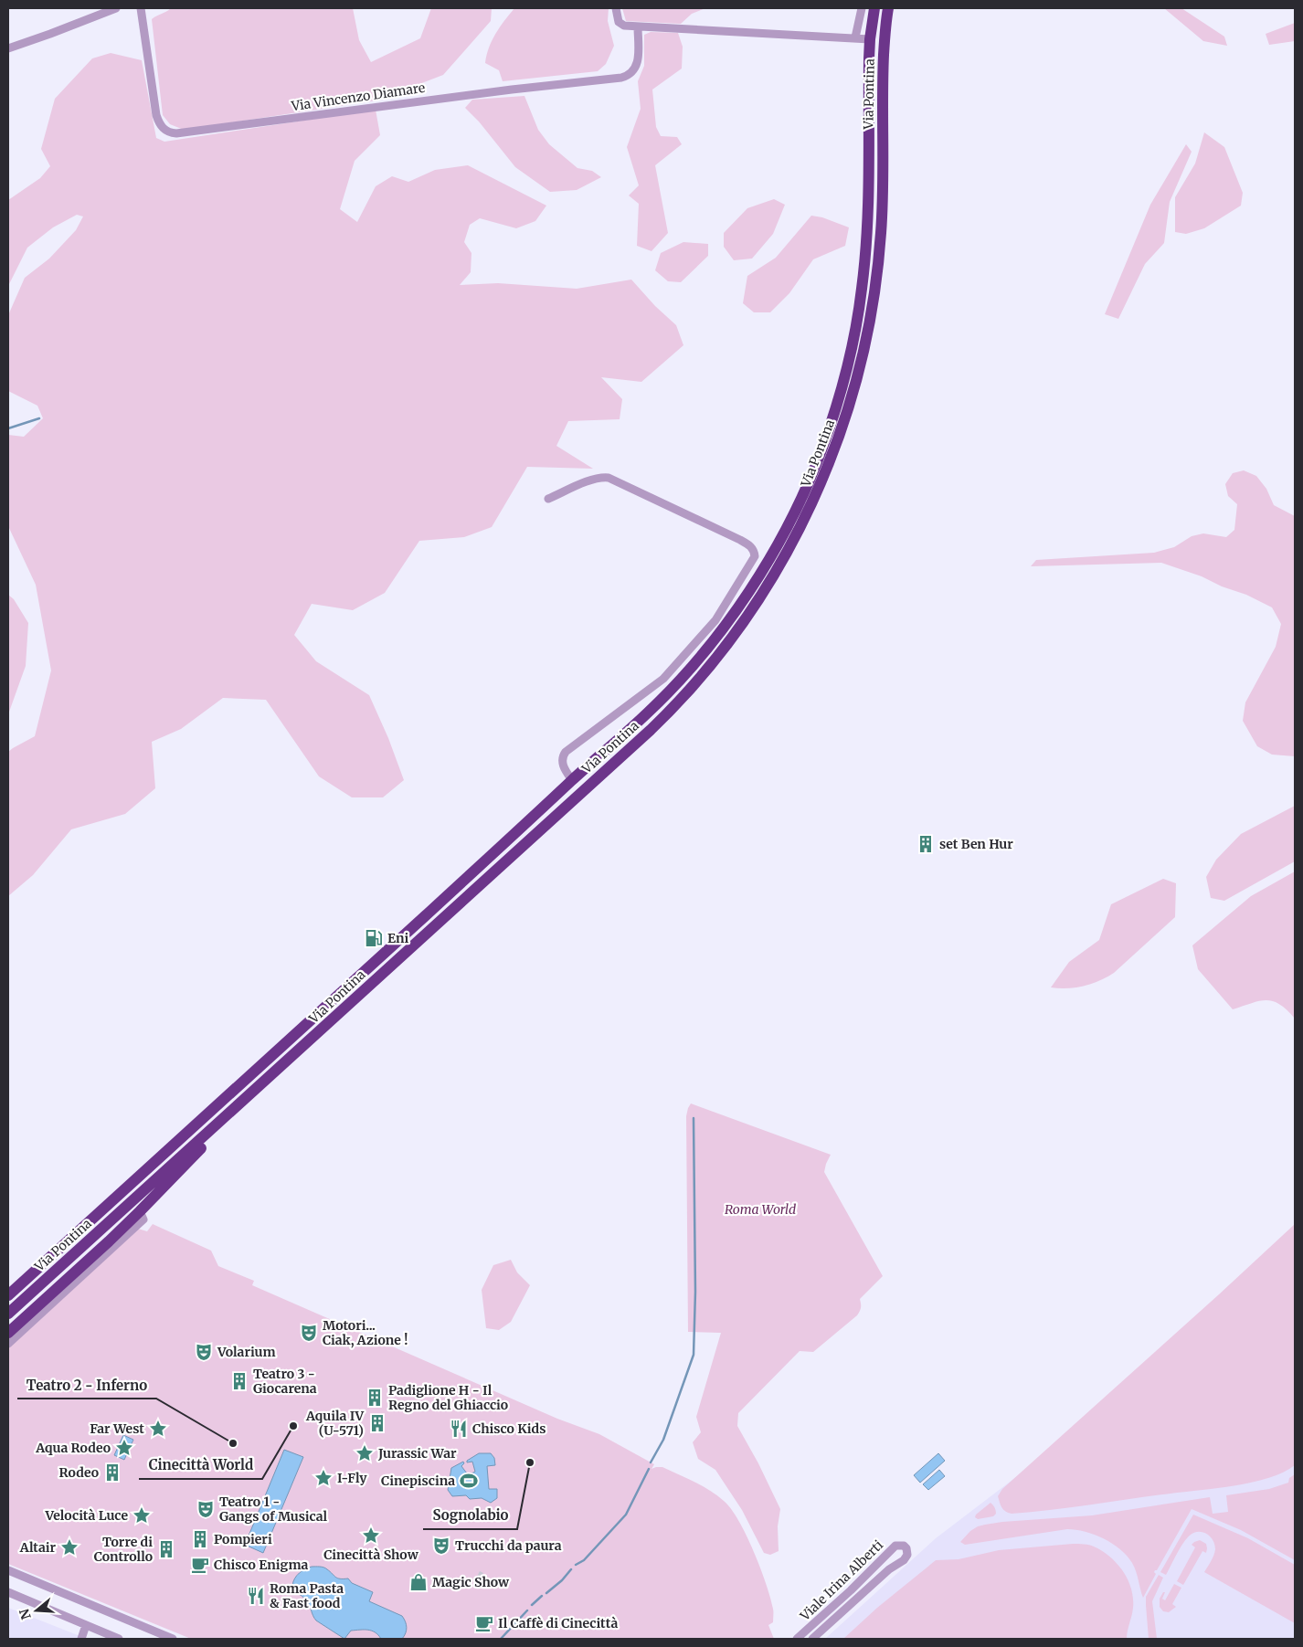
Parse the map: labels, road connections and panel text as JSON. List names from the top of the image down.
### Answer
{
  "streets": {
    "highway": ["Via Pontina"],
    "street": ["Via Vincenzo Diamare", "Viale Irina Alberti"]
  },
  "parks": ["Roma World"],
  "places": {
    "building": [
      "set Ben Hur",
      "Teatro 3 - Giocarena",
      "Padiglione H - Il Regno del Ghiaccio",
      "Aquila IV (U-571)",
      "Rodeo",
      "Pompieri",
      "Torre di Controllo"
    ],
    "fuel station": ["Eni"],
    "theatre": [
      "Motori... Ciak, Azione !",
      "Volarium",
      "Teatro 1 - Gangs of Musical",
      "Trucchi da paura"
    ],
    "other": ["Cinecittà World", "Teatro 2 - Inferno", "Sognolabio"],
    "place": [
      "Far West",
      "Aqua Rodeo",
      "Jurassic War",
      "I-Fly",
      "Velocità Luce",
      "Cinecittà Show",
      "Altair"
    ],
    "restaurant": ["Chisco Kids", "Roma Pasta & Fast food"],
    "sports": ["Cinepiscina"],
    "cafe": ["Chisco Enigma", "Il Caffè di Cinecittà"],
    "shop": ["Magic Show"]
  },
  "north": "left"
}
